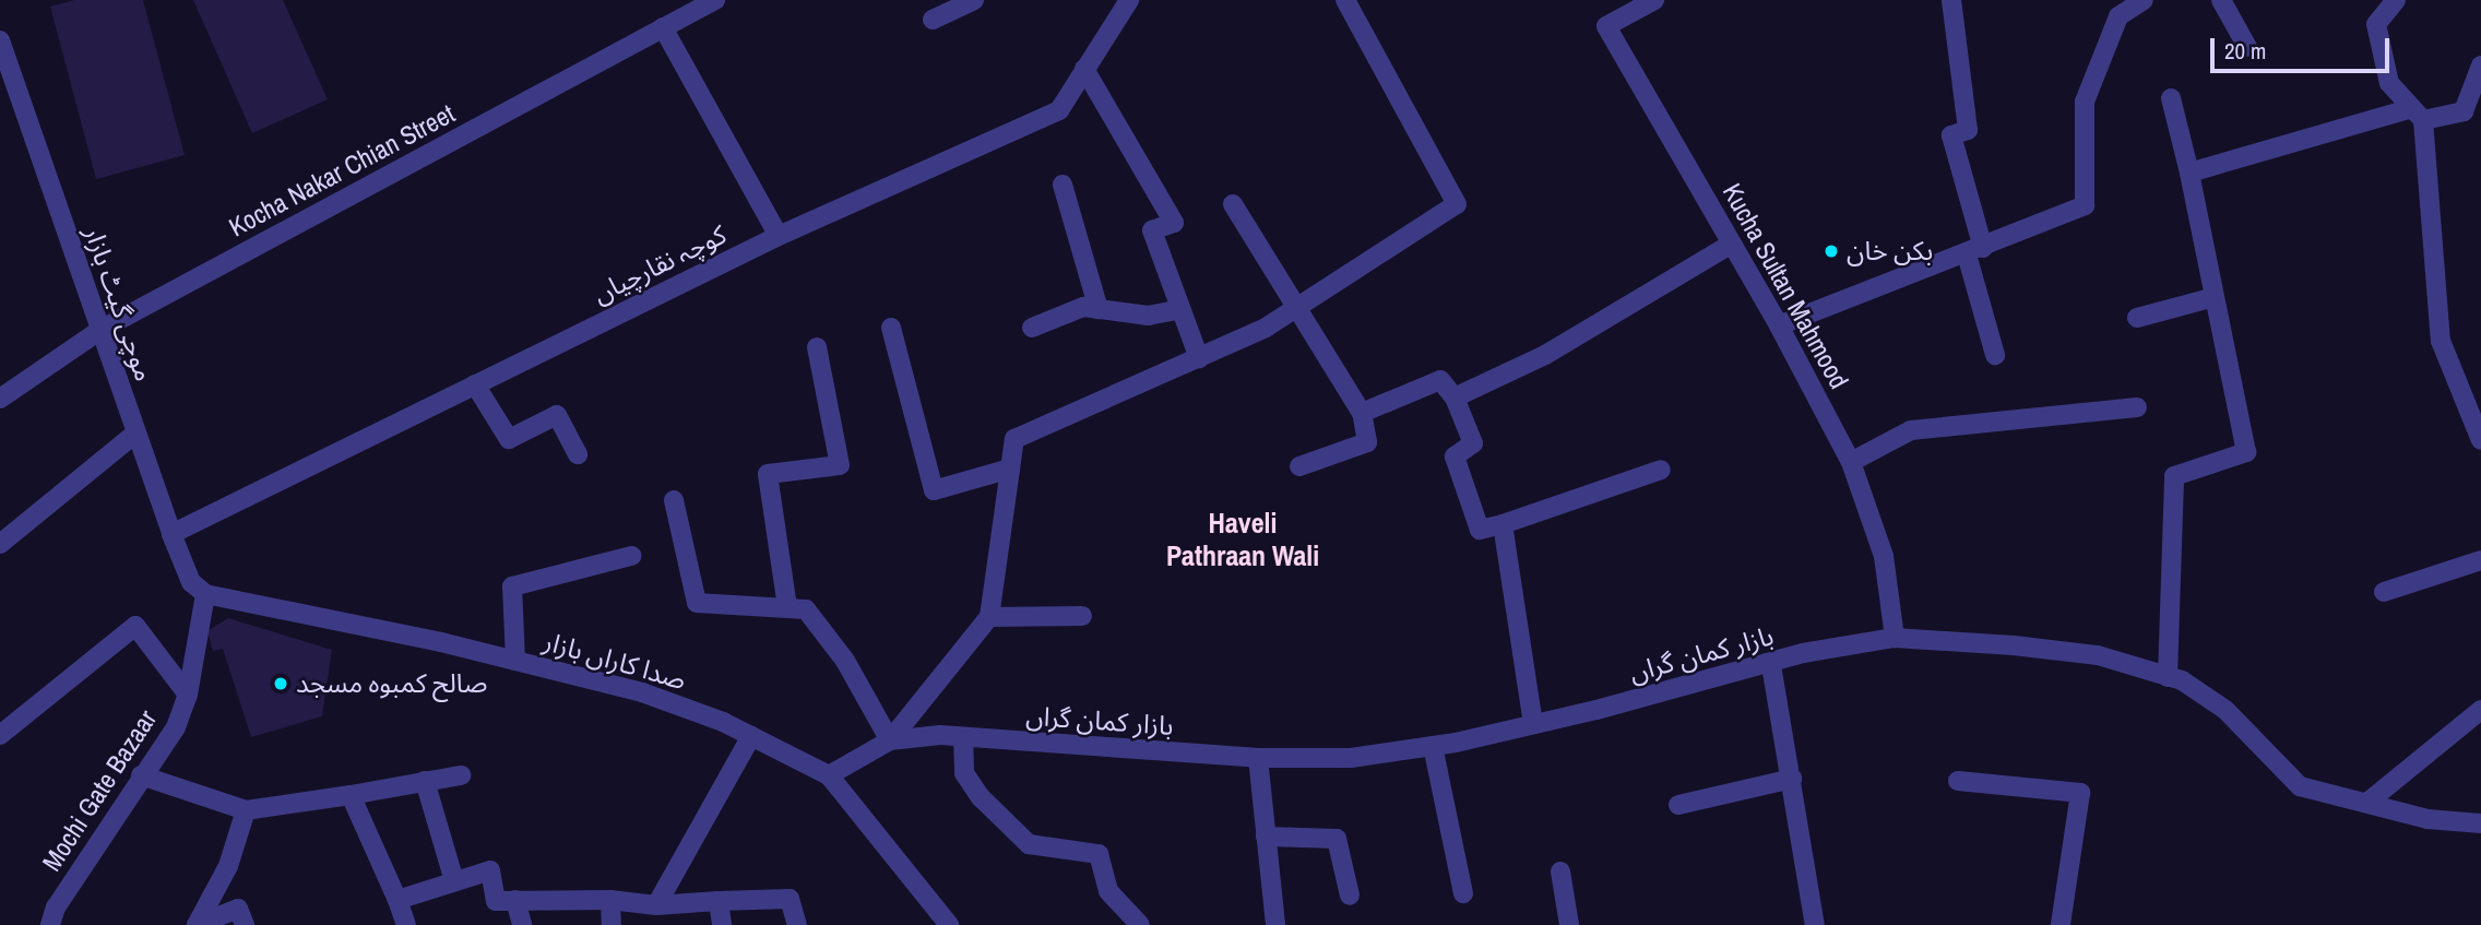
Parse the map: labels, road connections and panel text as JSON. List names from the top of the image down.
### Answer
{
  "streets": {
    "street": [
      "Kocha Nakar Chian Street",
      "کوچہ نقارچیاں",
      "Kucha Sultan Mahmood",
      "موچی گیٹ بازار",
      "بازار کمان گراں",
      "صدا کاراں بازار",
      "Mochi Gate Bazaar"
    ]
  },
  "crossings": [
    ["Kocha Nakar Chian Street", "موچی گیٹ بازار"],
    ["کوچہ نقارچیاں", "موچی گیٹ بازار"],
    ["Kucha Sultan Mahmood", "بازار کمان گراں"],
    ["موچی گیٹ بازار", "صدا کاراں بازار"],
    ["موچی گیٹ بازار", "Mochi Gate Bazaar"],
    ["صدا کاراں بازار", "Mochi Gate Bazaar"]
  ],
  "districts": ["Haveli Pathraan Wali"],
  "places": ["بکن خان", "صالح کمبوہ مسجد"],
  "scale_bar": "20 m"
}
